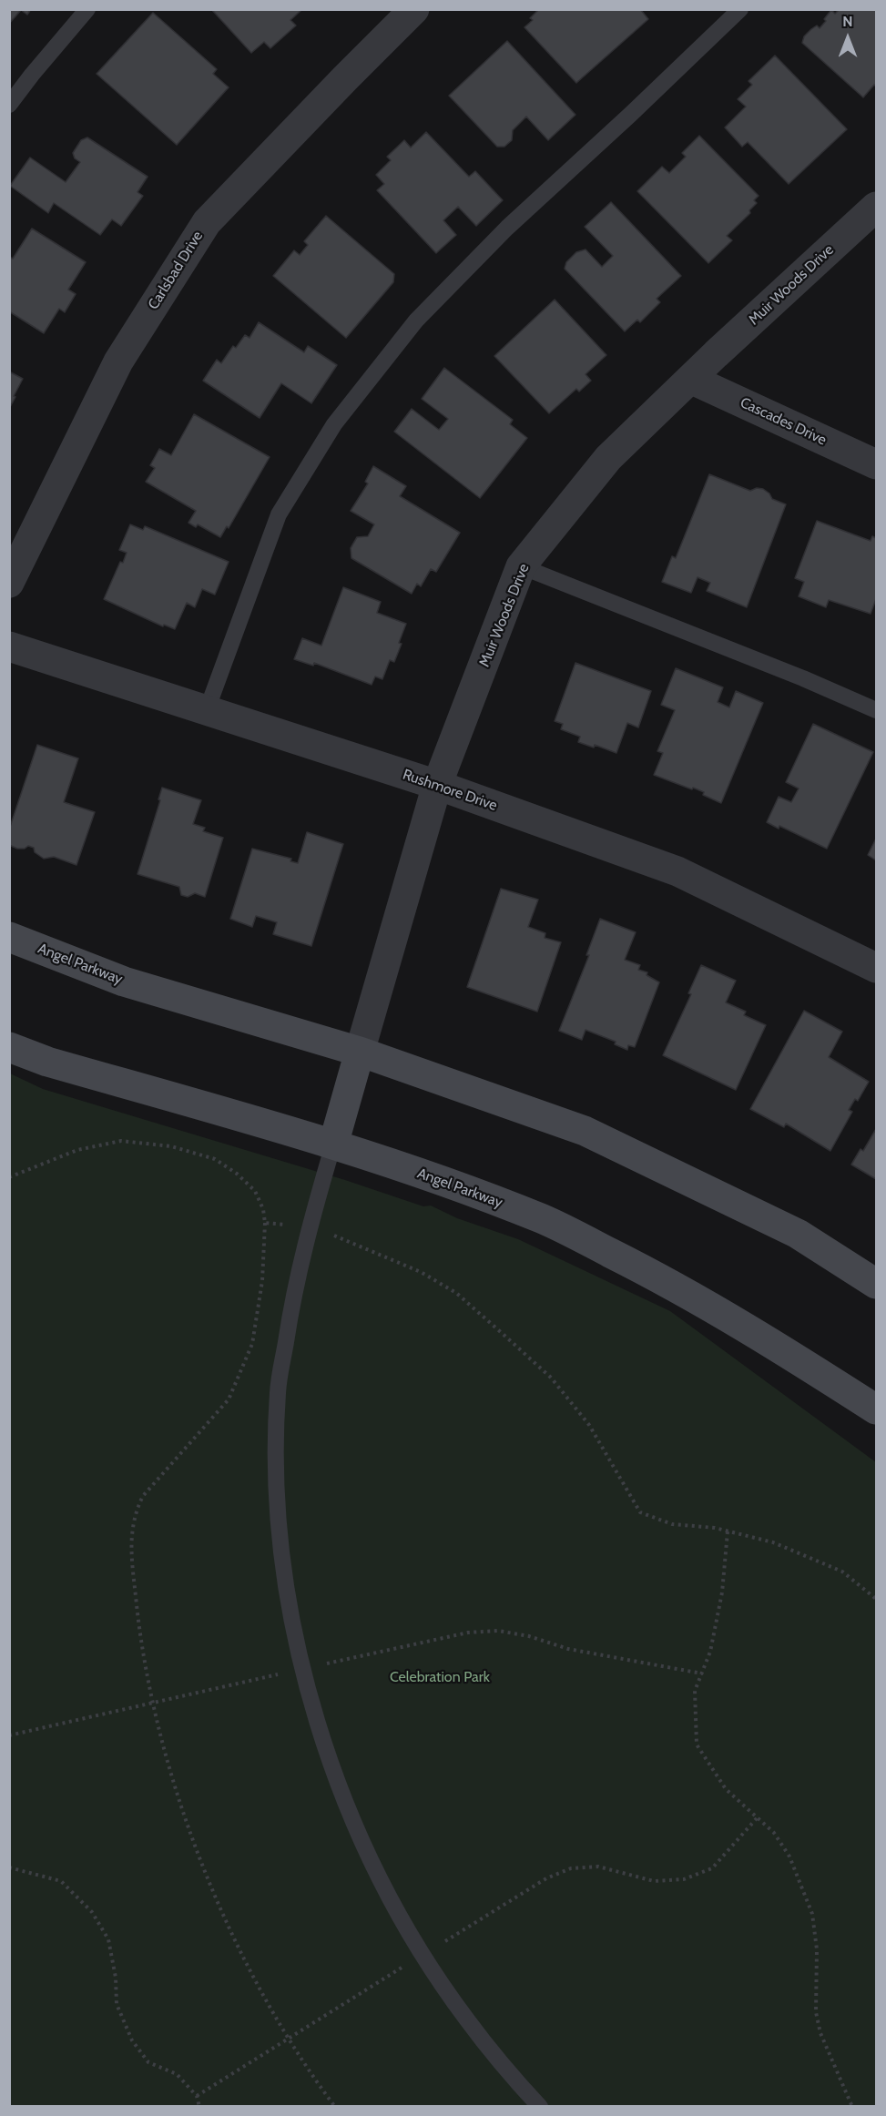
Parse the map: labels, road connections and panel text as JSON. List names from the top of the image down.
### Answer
{
  "streets": {
    "main road": ["Angel Parkway"],
    "street": [
      "Carlsbad Drive",
      "Muir Woods Drive",
      "Cascades Drive",
      "Rushmore Drive"
    ]
  },
  "crossings": [
    ["Muir Woods Drive", "Cascades Drive"],
    ["Muir Woods Drive", "Rushmore Drive"],
    ["Muir Woods Drive", "Angel Parkway"]
  ],
  "parks": ["Celebration Park"],
  "north": "top"
}
